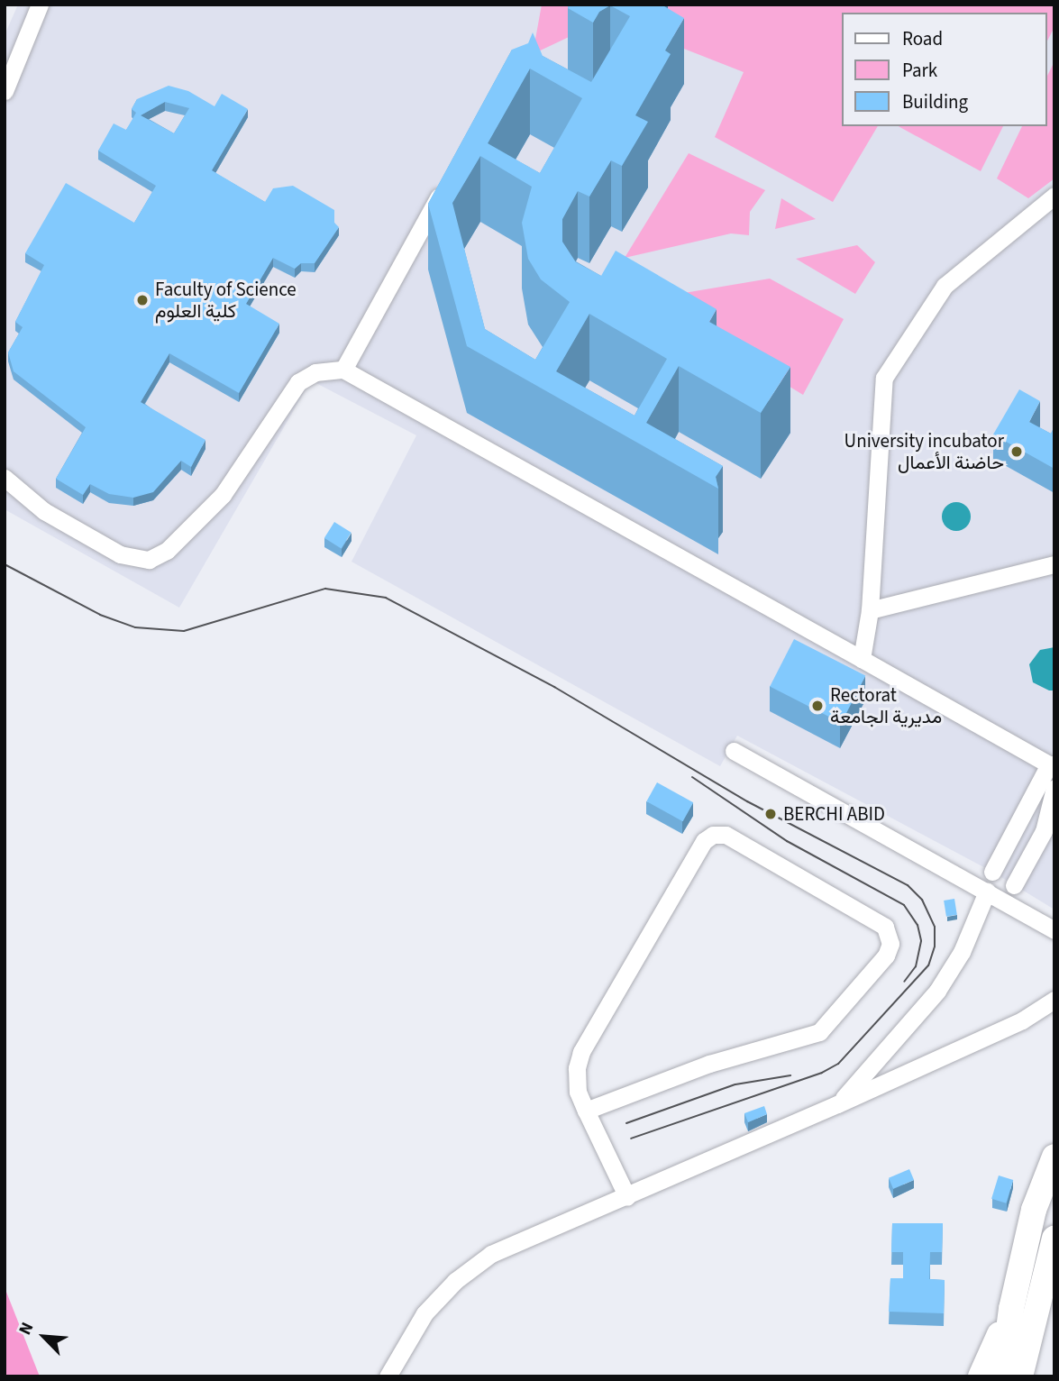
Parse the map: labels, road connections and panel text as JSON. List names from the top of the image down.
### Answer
{
  "places": [
    "Faculty of Science كلية العلوم",
    "University incubator حاضنة الأعمال",
    "Rectorat مديرية الجامعة",
    "BERCHI ABID"
  ],
  "legend": ["Road", "Park", "Building"],
  "north": "top left"
}
